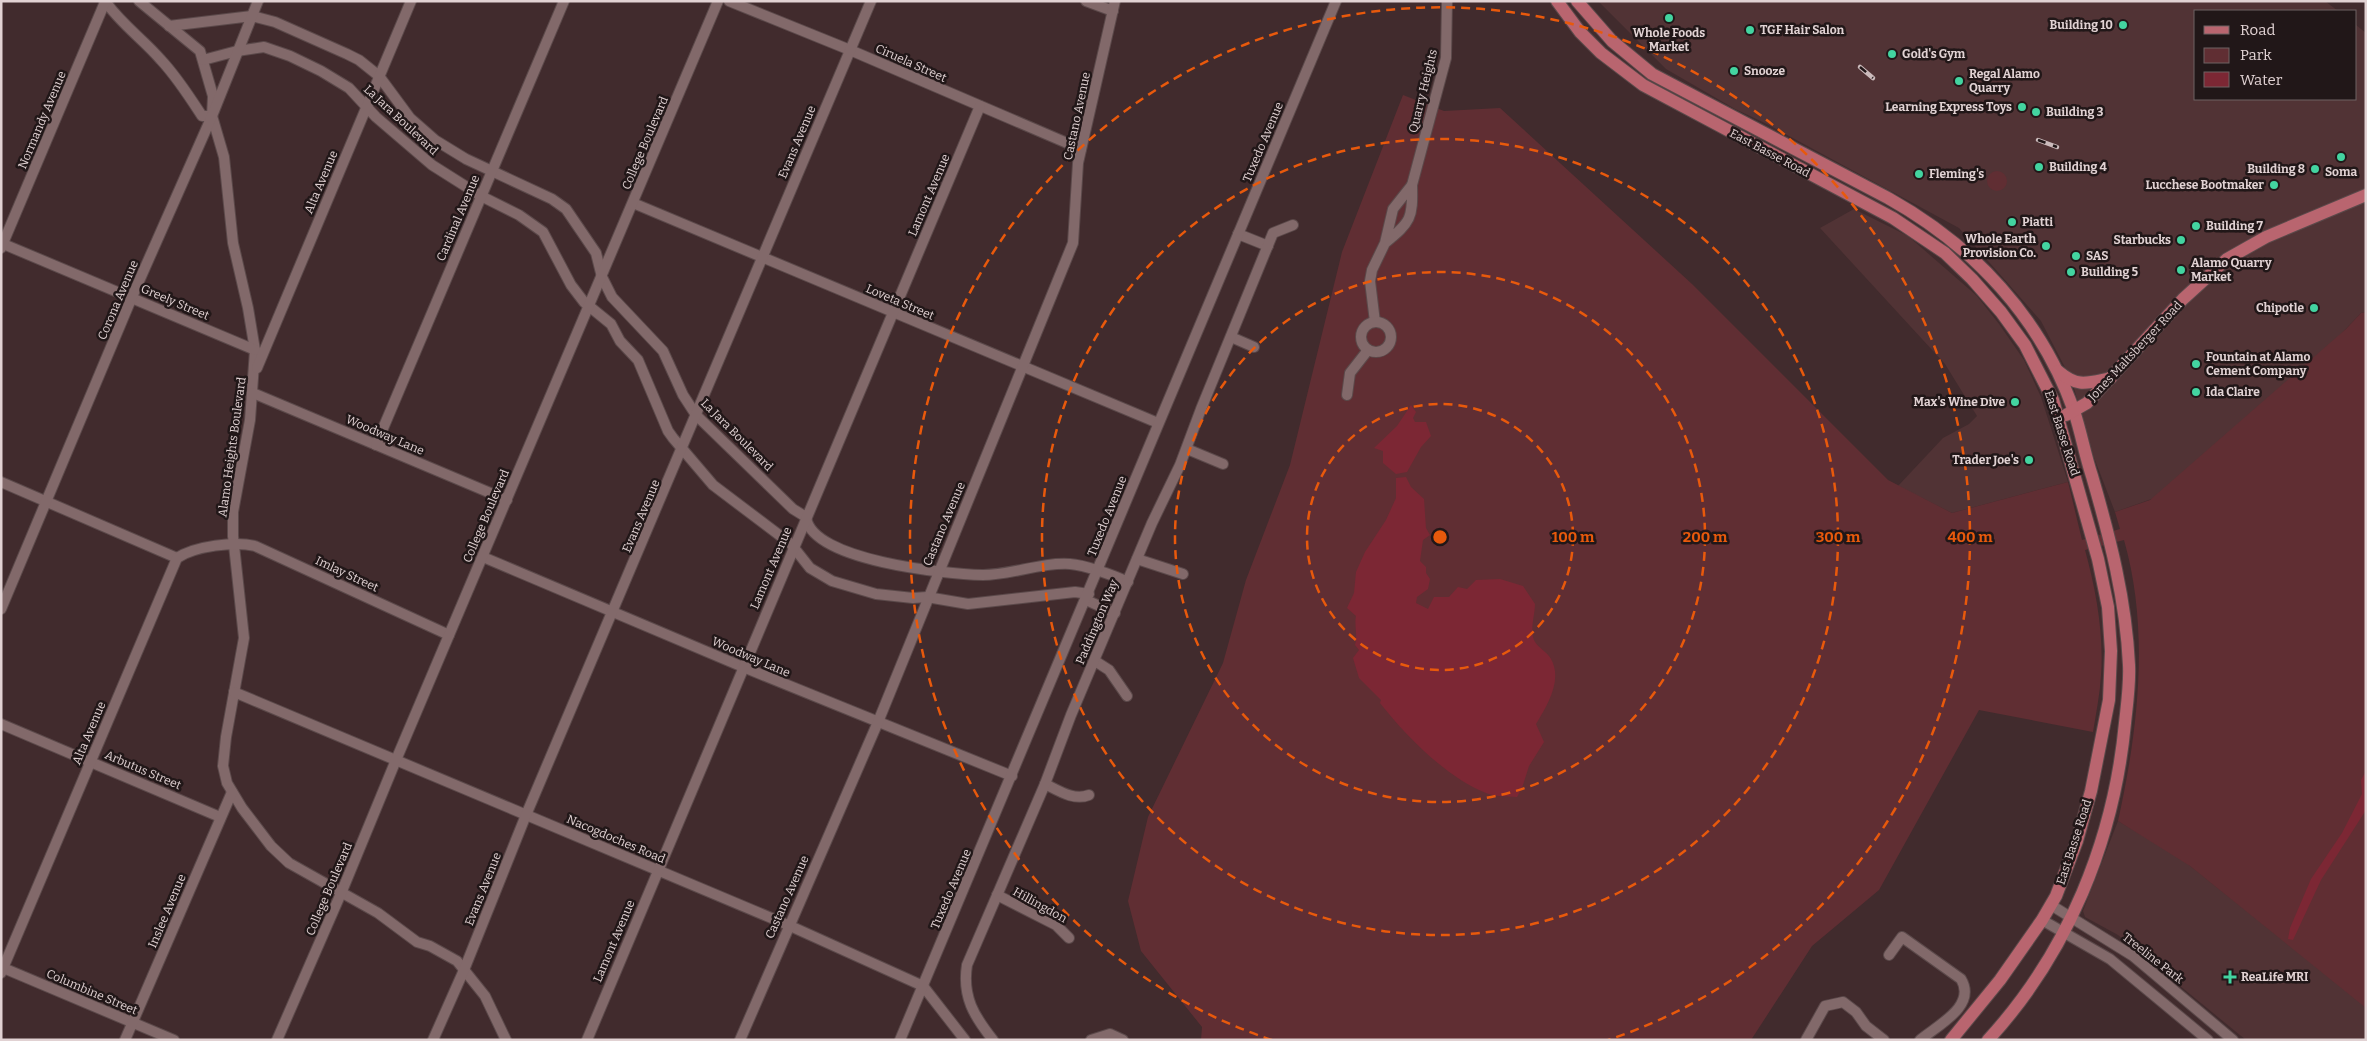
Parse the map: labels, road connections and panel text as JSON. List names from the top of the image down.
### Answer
{
  "streets": {
    "main road": ["East Basse Road", "Jones Maltsberger Road"],
    "street": [
      "Ciruela Street",
      "Quarry Heights",
      "Castano Avenue",
      "Normandy Avenue",
      "La Jara Boulevard",
      "Evans Avenue",
      "Tuxedo Avenue",
      "College Boulevard",
      "Alta Avenue",
      "Lamont Avenue",
      "Cardinal Avenue",
      "Corona Avenue",
      "Greely Street",
      "Loveta Street",
      "Woodway Lane",
      "Alamo Heights Boulevard",
      "Imlay Street",
      "Paddington Way",
      "Arbutus Street",
      "Nacogdoches Road",
      "Hillingdon",
      "Inslee Avenue",
      "Treeline Park",
      "Columbine Street"
    ]
  },
  "crossings": [
    ["Ciruela Street", "Castano Avenue"],
    ["Ciruela Street", "Evans Avenue"],
    ["Ciruela Street", "Lamont Avenue"],
    ["Castano Avenue", "La Jara Boulevard"],
    ["Castano Avenue", "Loveta Street"],
    ["Castano Avenue", "Woodway Lane"],
    ["Castano Avenue", "Nacogdoches Road"],
    ["Normandy Avenue", "Greely Street"],
    ["La Jara Boulevard", "Evans Avenue"],
    ["La Jara Boulevard", "Tuxedo Avenue"],
    ["La Jara Boulevard", "College Boulevard"],
    ["La Jara Boulevard", "Alta Avenue"],
    ["La Jara Boulevard", "Lamont Avenue"],
    ["La Jara Boulevard", "Cardinal Avenue"],
    ["La Jara Boulevard", "Corona Avenue"],
    ["La Jara Boulevard", "Alamo Heights Boulevard"],
    ["La Jara Boulevard", "Paddington Way"],
    ["Evans Avenue", "Loveta Street"],
    ["Evans Avenue", "Woodway Lane"],
    ["Evans Avenue", "Alamo Heights Boulevard"],
    ["Evans Avenue", "Nacogdoches Road"],
    ["Tuxedo Avenue", "Loveta Street"],
    ["Tuxedo Avenue", "Woodway Lane"],
    ["Tuxedo Avenue", "Nacogdoches Road"],
    ["College Boulevard", "Loveta Street"],
    ["College Boulevard", "Woodway Lane"],
    ["College Boulevard", "Alamo Heights Boulevard"],
    ["College Boulevard", "Imlay Street"],
    ["College Boulevard", "Nacogdoches Road"],
    ["East Basse Road", "Jones Maltsberger Road"],
    ["East Basse Road", "Treeline Park"],
    ["Alta Avenue", "Alamo Heights Boulevard"],
    ["Alta Avenue", "Arbutus Street"],
    ["Alta Avenue", "Columbine Street"],
    ["Lamont Avenue", "Loveta Street"],
    ["Lamont Avenue", "Woodway Lane"],
    ["Lamont Avenue", "Nacogdoches Road"],
    ["Cardinal Avenue", "Woodway Lane"],
    ["Corona Avenue", "Greely Street"],
    ["Corona Avenue", "Alamo Heights Boulevard"],
    ["Greely Street", "Alamo Heights Boulevard"],
    ["Woodway Lane", "Alamo Heights Boulevard"],
    ["Alamo Heights Boulevard", "Imlay Street"],
    ["Alamo Heights Boulevard", "Nacogdoches Road"],
    ["Alamo Heights Boulevard", "Inslee Avenue"],
    ["Paddington Way", "Hillingdon"],
    ["Arbutus Street", "Inslee Avenue"],
    ["Inslee Avenue", "Columbine Street"]
  ],
  "places": {
    "other": [
      "Whole Foods Market",
      "Building 10",
      "TGF Hair Salon",
      "Gold's Gym",
      "Snooze",
      "Regal Alamo Quarry",
      "Learning Express Toys",
      "Building 3",
      "Soma",
      "Building 4",
      "Building 8",
      "Fleming's",
      "Lucchese Bootmaker",
      "Piatti",
      "Building 7",
      "Starbucks",
      "Whole Earth Provision Co.",
      "SAS",
      "Alamo Quarry Market",
      "Building 5",
      "Chipotle",
      "Fountain at Alamo Cement Company",
      "Ida Claire",
      "Max's Wine Dive",
      "Trader Joe's"
    ],
    "health": ["ReaLife MRI"]
  },
  "legend": ["Road", "Park", "Water"],
  "rings": [
    "100 m",
    "200 m",
    "300 m",
    "400 m"
  ]
}
